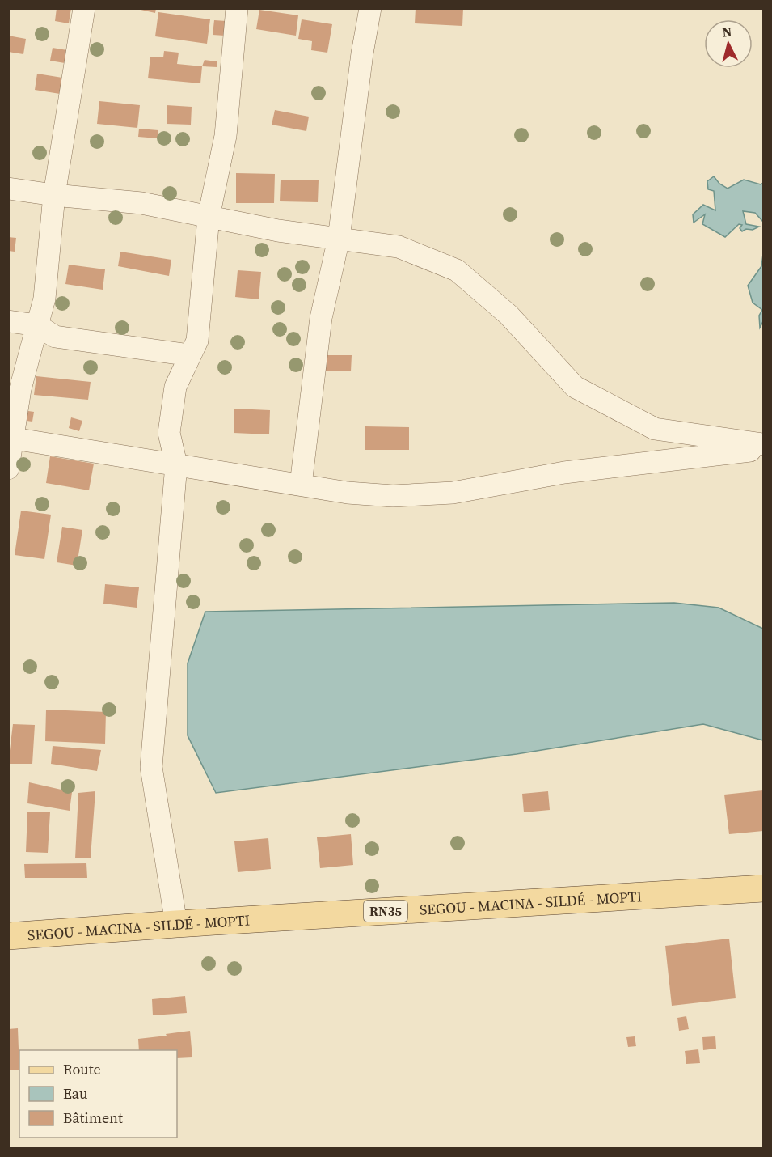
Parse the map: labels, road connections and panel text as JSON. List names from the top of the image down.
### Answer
{
  "streets": {
    "main road": ["SEGOU - MACINA - SILDÉ - MOPTI", "RN35"]
  },
  "legend": ["Route", "Eau", "Bâtiment"],
  "north": "top"
}
